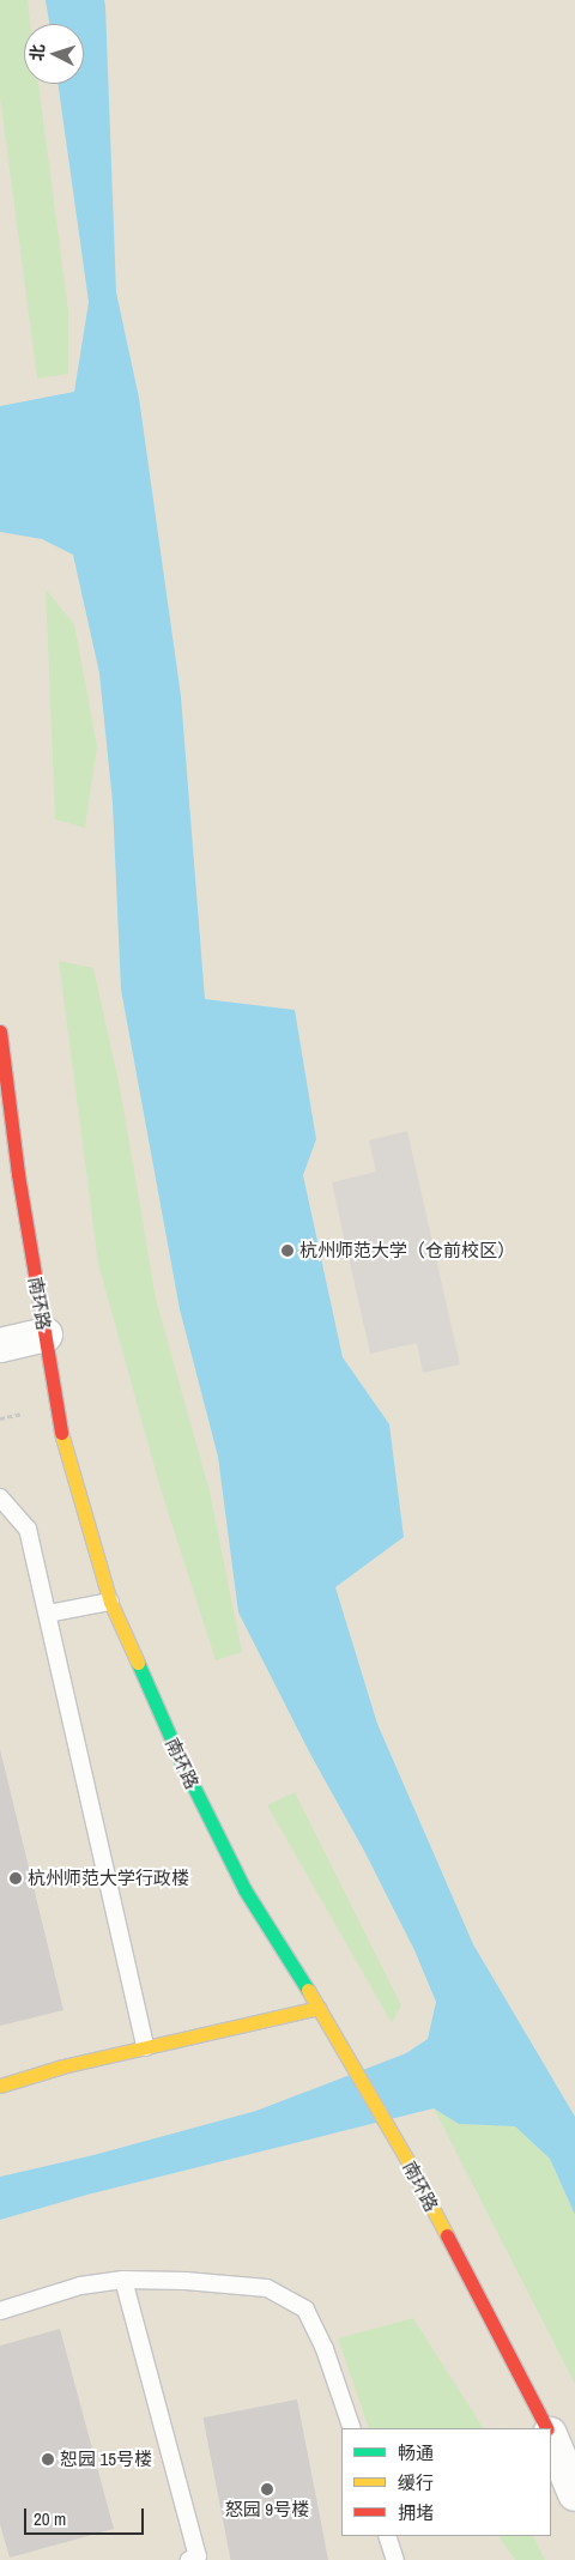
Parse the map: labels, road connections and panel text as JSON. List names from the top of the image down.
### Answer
{
  "streets": {
    "street": ["南环路"]
  },
  "places": [
    "杭州师范大学（仓前校区）",
    "杭州师范大学行政楼",
    "恕园 15号楼",
    "怒园 9号楼"
  ],
  "legend": ["畅通", "缓行", "拥堵"],
  "scale_bar": "20 m",
  "north": "left"
}
